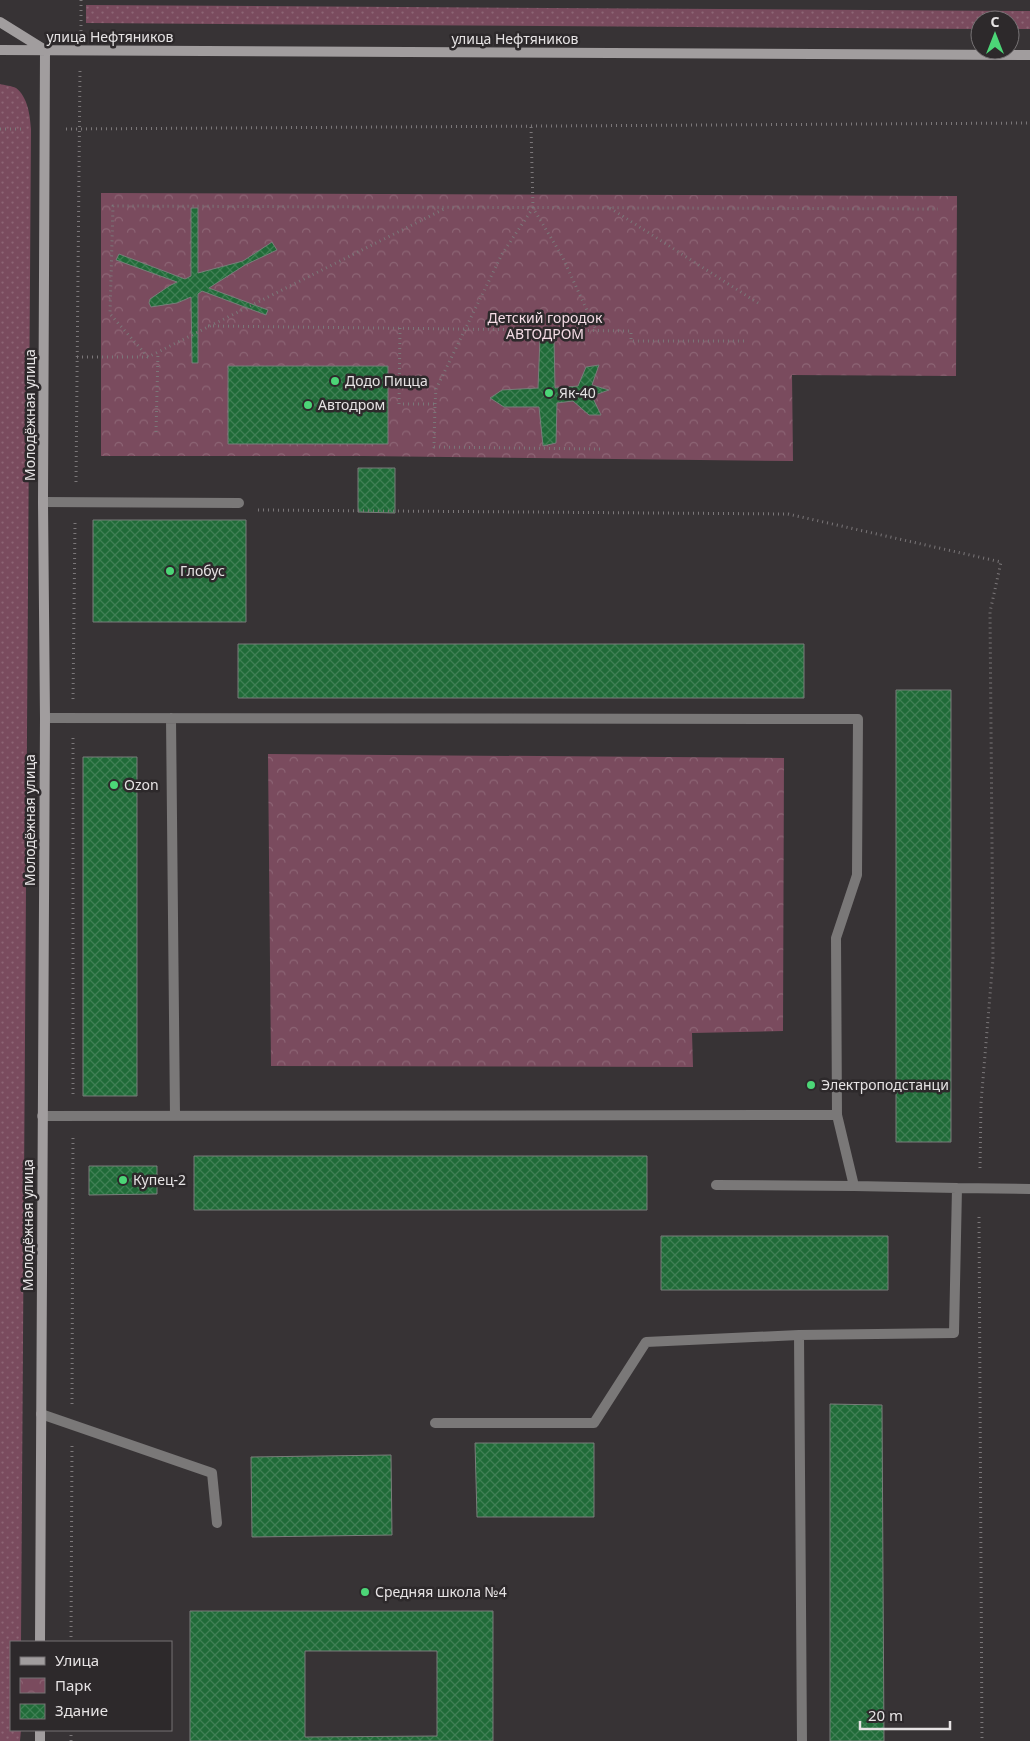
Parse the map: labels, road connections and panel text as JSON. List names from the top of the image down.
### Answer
{
  "streets": {
    "main road": ["улица Нефтяников", "Молодёжная улица"]
  },
  "crossings": [
    ["улица Нефтяников", "Молодёжная улица"]
  ],
  "parks": ["Детский городок АВТОДРОМ"],
  "places": [
    "Додо Пицца",
    "Як-40",
    "Автодром",
    "Глобус",
    "Ozon",
    "Электроподстанци",
    "Купец-2",
    "Средняя школа №4"
  ],
  "legend": ["Улица", "Парк", "Здание"],
  "scale_bar": "20 m",
  "north": "top"
}
